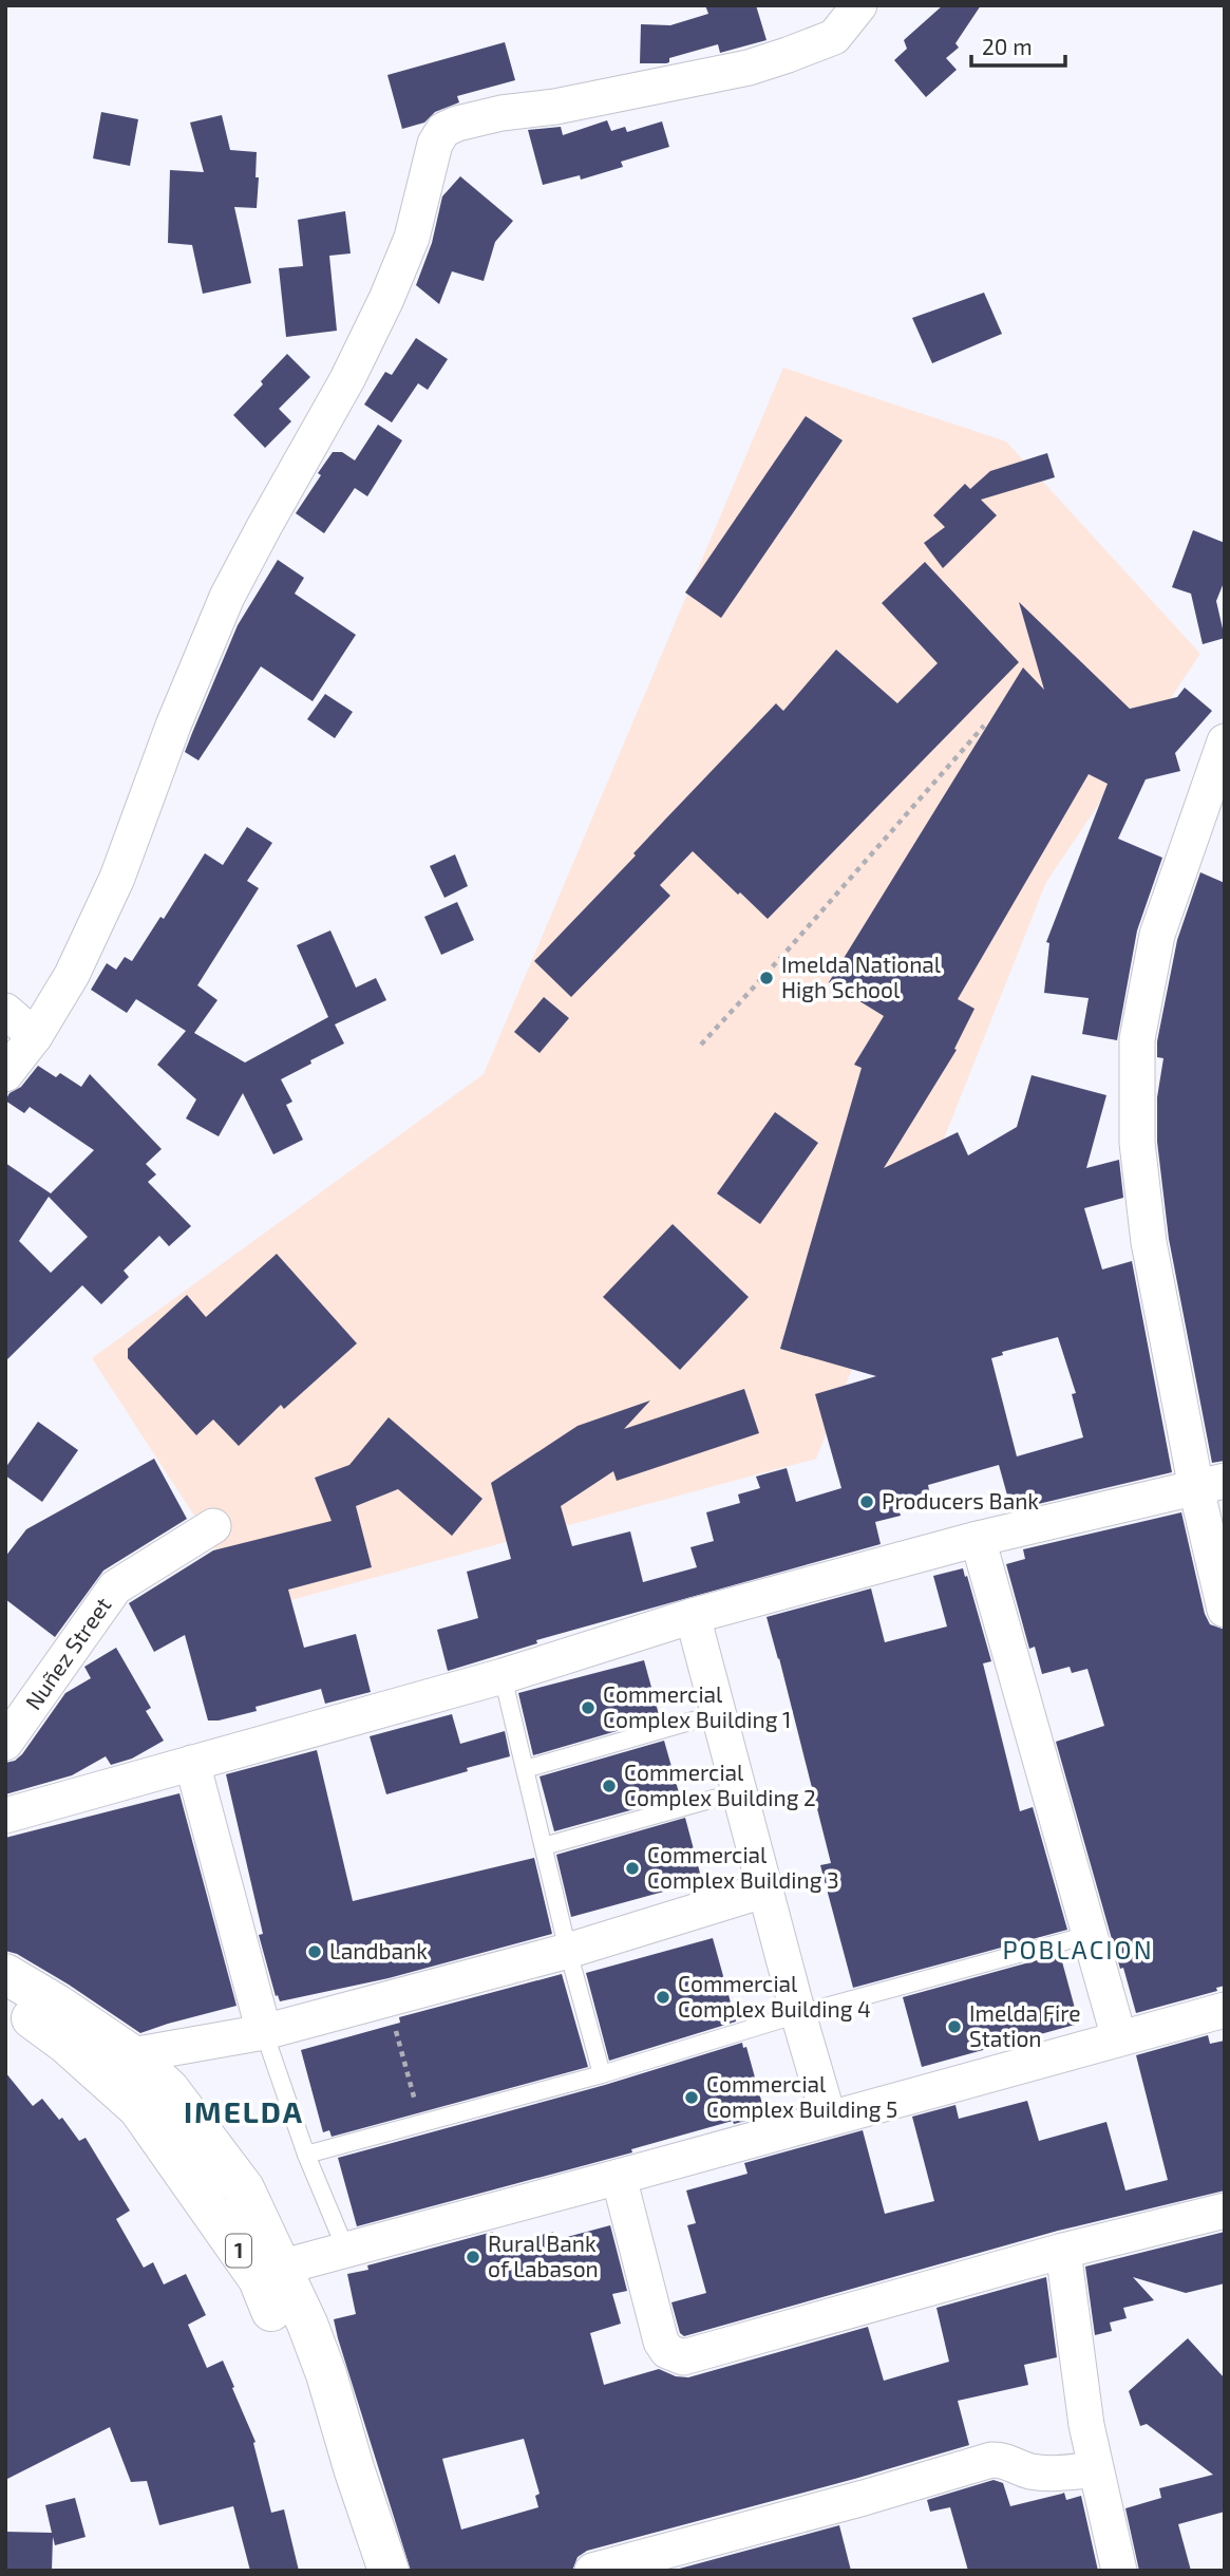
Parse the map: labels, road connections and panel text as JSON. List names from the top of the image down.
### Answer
{
  "streets": {
    "highway": ["1"],
    "street": ["Nuñez Street"]
  },
  "districts": ["POBLACION", "IMELDA"],
  "places": [
    "Imelda National High School",
    "Producers Bank",
    "Commercial Complex Building 1",
    "Commercial Complex Building 2",
    "Commercial Complex Building 3",
    "Landbank",
    "Commercial Complex Building 4",
    "Imelda Fire Station",
    "Commercial Complex Building 5",
    "Rural Bank of Labason"
  ],
  "scale_bar": "20 m"
}
